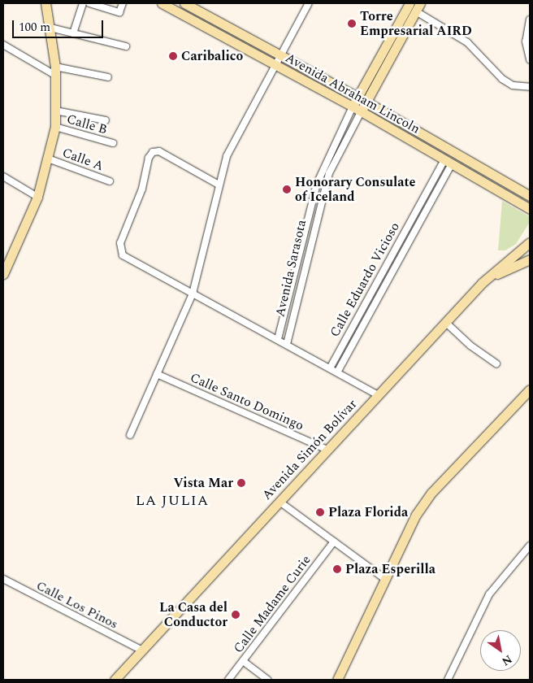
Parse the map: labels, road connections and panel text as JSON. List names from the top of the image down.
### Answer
{
  "streets": {
    "main road": ["Avenida Abraham Lincoln", "Avenida Sarasota", "Avenida Simón Bolívar"],
    "street": [
      "Calle B",
      "Calle A",
      "Calle Eduardo Vicioso",
      "Calle Santo Domingo",
      "Calle Madame Curie",
      "Calle Los Pinos"
    ]
  },
  "crossings": [
    ["Avenida Abraham Lincoln", "Avenida Sarasota"],
    ["Avenida Abraham Lincoln", "Calle Eduardo Vicioso"],
    ["Calle Santo Domingo", "Avenida Simón Bolívar"],
    ["Avenida Simón Bolívar", "Calle Los Pinos"]
  ],
  "districts": ["LA JULIA"],
  "places": [
    "Torre Empresarial AIRD",
    "Caribalico",
    "Honorary Consulate of Iceland",
    "Vista Mar",
    "Plaza Florida",
    "Plaza Esperilla",
    "La Casa del Conductor"
  ],
  "scale_bar": "100 m",
  "north": "bottom right"
}
